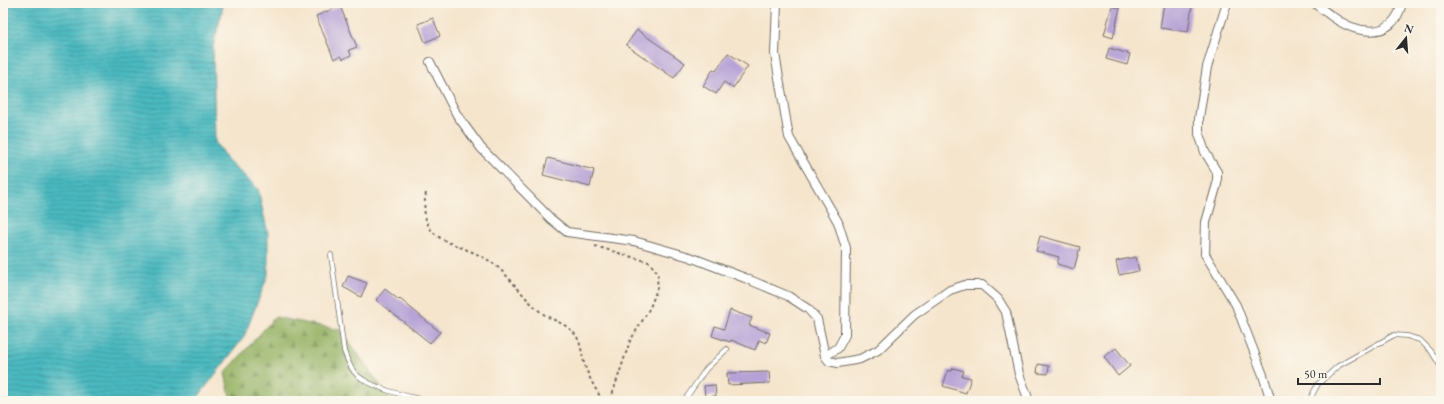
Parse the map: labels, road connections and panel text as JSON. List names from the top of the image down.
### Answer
{
  "scale_bar": "50 m",
  "north": "top"
}
